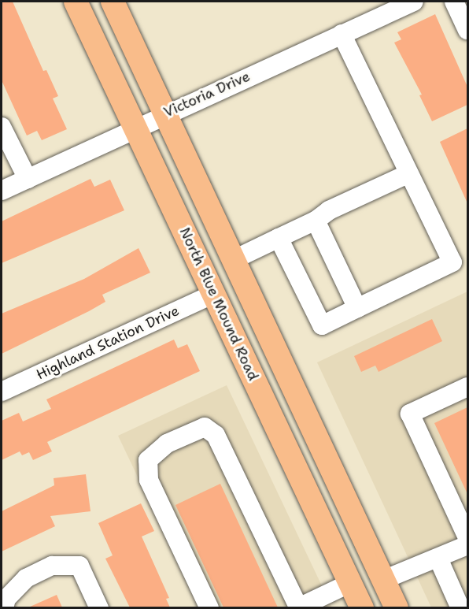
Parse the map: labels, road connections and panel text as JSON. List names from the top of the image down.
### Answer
{
  "streets": {
    "main road": ["North Blue Mound Road"],
    "street": ["Victoria Drive", "Highland Station Drive"]
  },
  "crossings": [
    ["Victoria Drive", "North Blue Mound Road"],
    ["North Blue Mound Road", "Highland Station Drive"]
  ]
}
